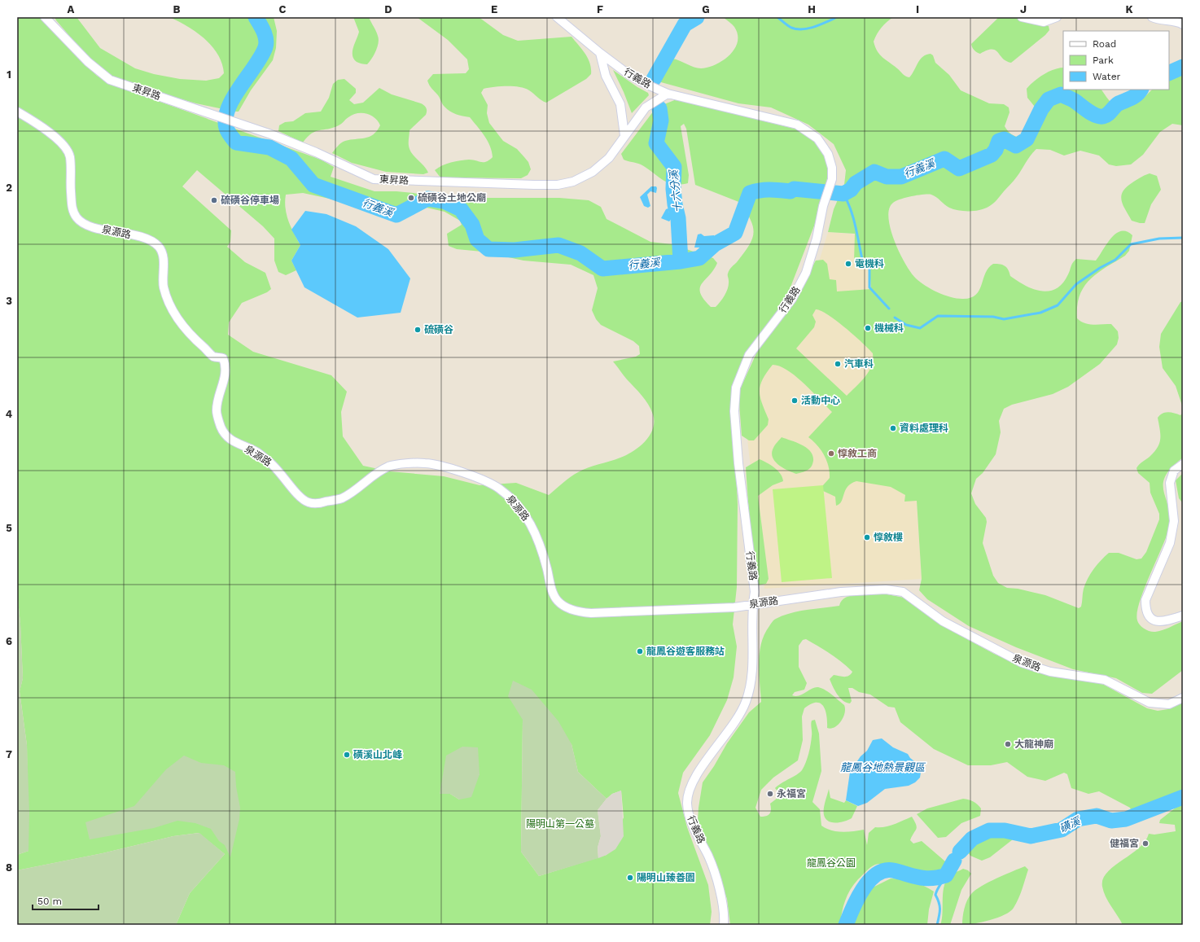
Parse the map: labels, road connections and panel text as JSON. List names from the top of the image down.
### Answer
{
  "streets": {
    "street": ["行義路", "東昇路", "泉源路"]
  },
  "crossings": [
    ["行義路", "東昇路"],
    ["行義路", "泉源路"]
  ],
  "water": [
    "行義溪",
    "十六分溪",
    "龍鳳谷地熱景觀區",
    "磺溪"
  ],
  "parks": ["陽明山第一公墓", "龍鳳谷公園"],
  "places": [
    "硫磺谷土地公廟",
    "硫磺谷停車場",
    "電機科",
    "機械科",
    "硫磺谷",
    "汽車科",
    "活動中心",
    "資料處理科",
    "惇敘工商",
    "惇敘樓",
    "龍鳳谷遊客服務站",
    "大龍神廟",
    "磺溪山北峰",
    "永福宮",
    "健福宮",
    "陽明山臻善園"
  ],
  "legend": ["Road", "Park", "Water"],
  "scale_bar": "50 m",
  "grid": {
    "columns": [
      "A",
      "B",
      "C",
      "D",
      "E",
      "F",
      "G",
      "H",
      "I",
      "J",
      "K"
    ],
    "rows": [
      "1",
      "2",
      "3",
      "4",
      "5",
      "6",
      "7",
      "8"
    ]
  }
}
